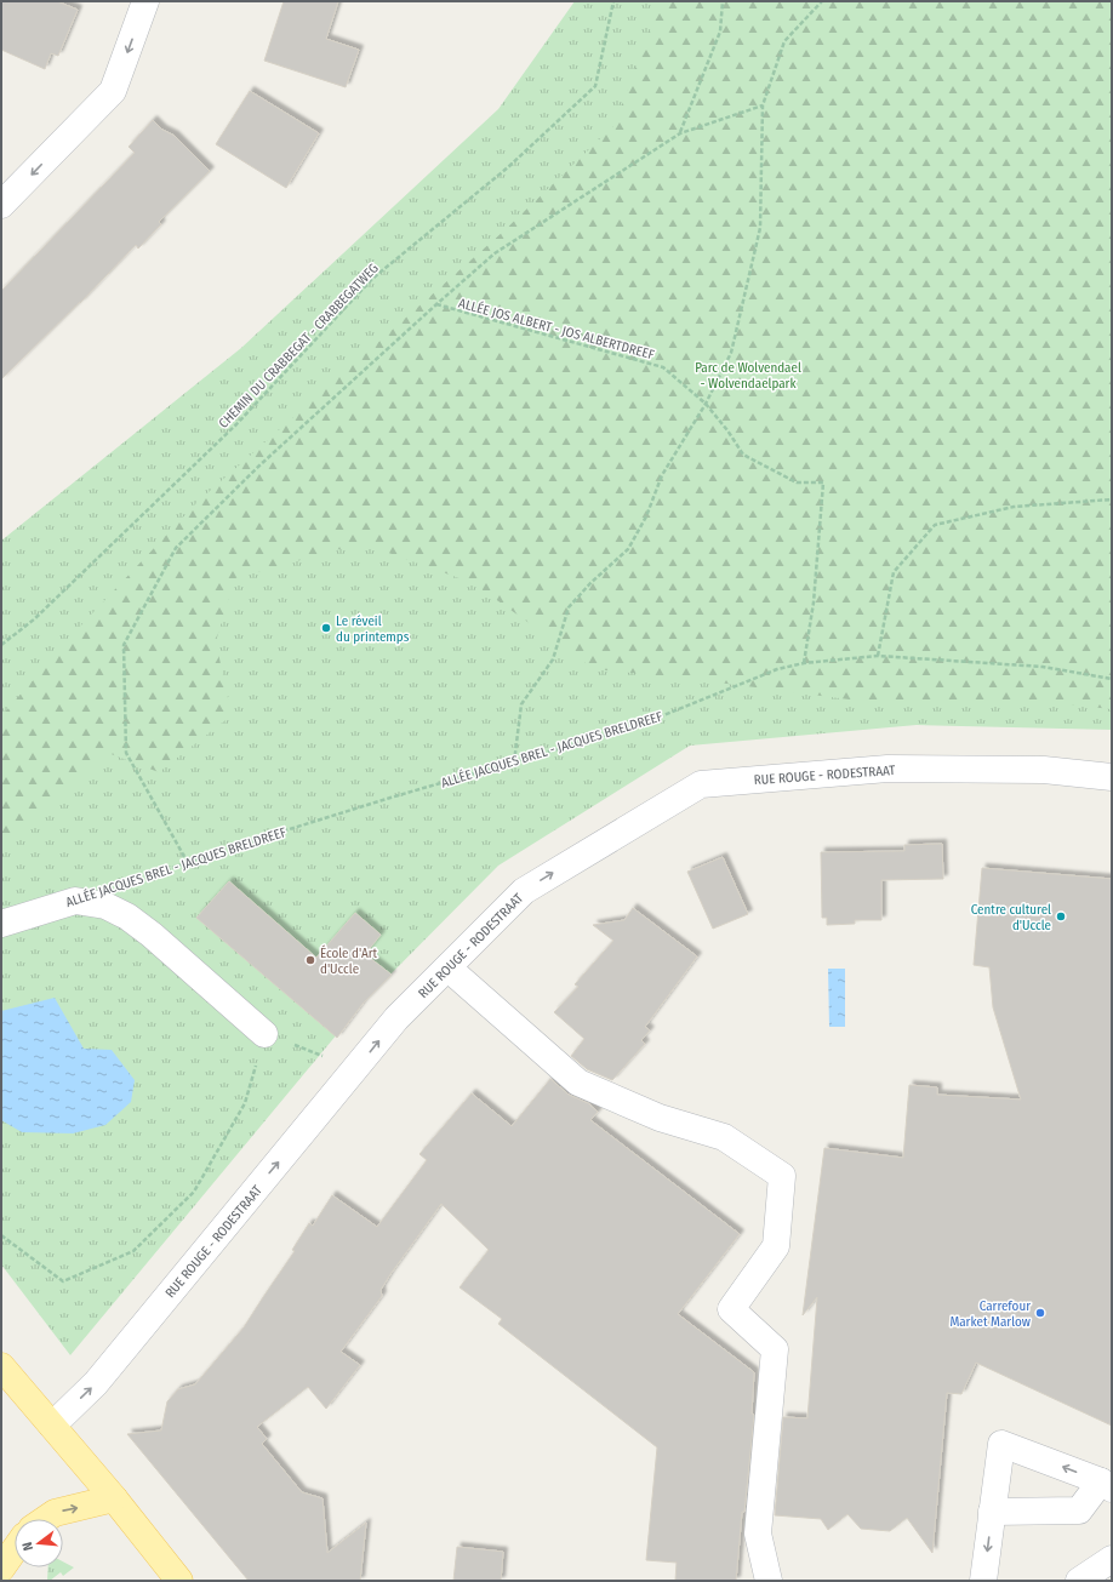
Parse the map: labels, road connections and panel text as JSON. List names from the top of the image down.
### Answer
{
  "streets": {
    "street": ["ALLÉE JACQUES BREL - JACQUES BRELDREEF", "RUE ROUGE - RODESTRAAT"],
    "path": ["ALLÉE JOS ALBERT - JOS ALBERTDREEF", "CHEMIN DU CRABBEGAT - CRABBEGATWEG"]
  },
  "crossings": [
    ["ALLÉE JOS ALBERT - JOS ALBERTDREEF", "ALLÉE JACQUES BREL - JACQUES BRELDREEF"]
  ],
  "one_way": ["RUE ROUGE - RODESTRAAT"],
  "parks": ["Parc de Wolvendael - Wolvendaelpark"],
  "places": [
    "Le réveil du printemps",
    "Centre culturel d'Uccle",
    "École d'Art d'Uccle",
    "Carrefour Market Marlow"
  ],
  "north": "left"
}
